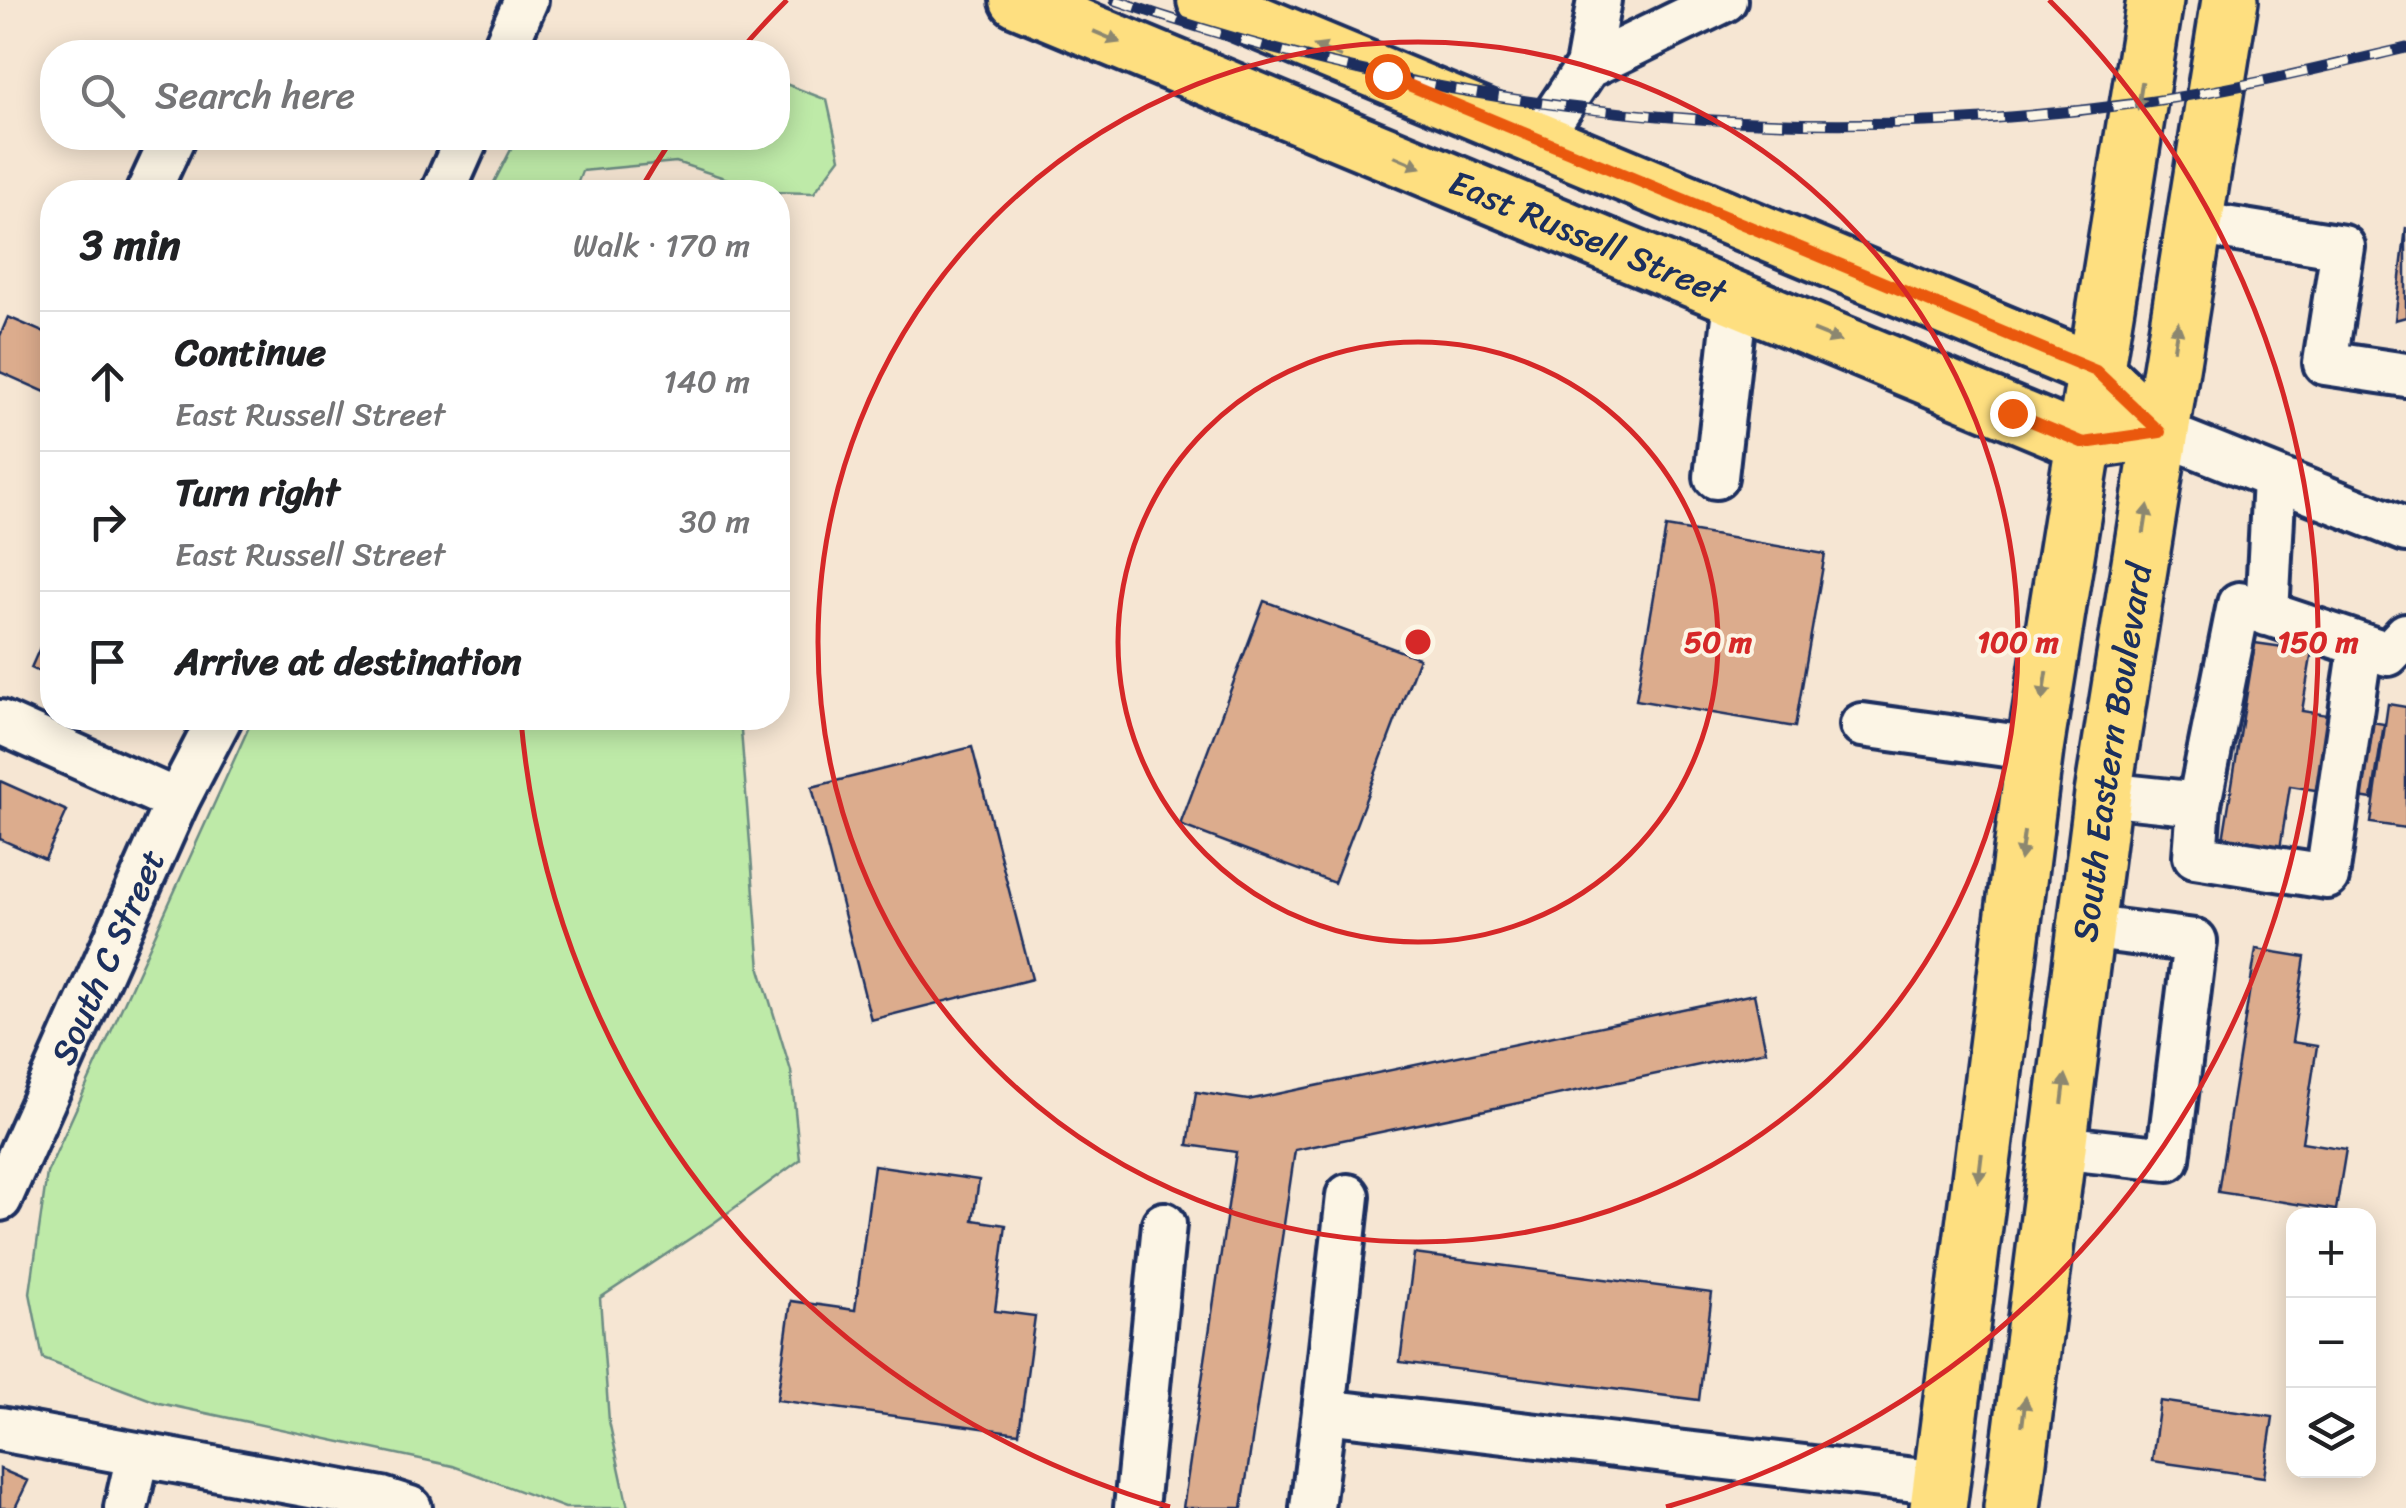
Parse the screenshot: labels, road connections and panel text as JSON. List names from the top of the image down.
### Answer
{
  "streets": {
    "highway": ["South Eastern Boulevard"],
    "main road": ["East Russell Street"],
    "street": ["South C Street"]
  },
  "crossings": [
    ["East Russell Street", "South Eastern Boulevard"]
  ],
  "page": {
    "search": "Search here",
    "heading": ["3 min", "Walk · 170 m"],
    "list": [
      ["Continue", "East Russell Street", "140 m"],
      ["Turn right", "East Russell Street", "30 m"],
      "Arrive at destination"
    ],
    "map_buttons": ["+", "−"]
  },
  "rings": ["50 m", "100 m", "150 m"]
}
